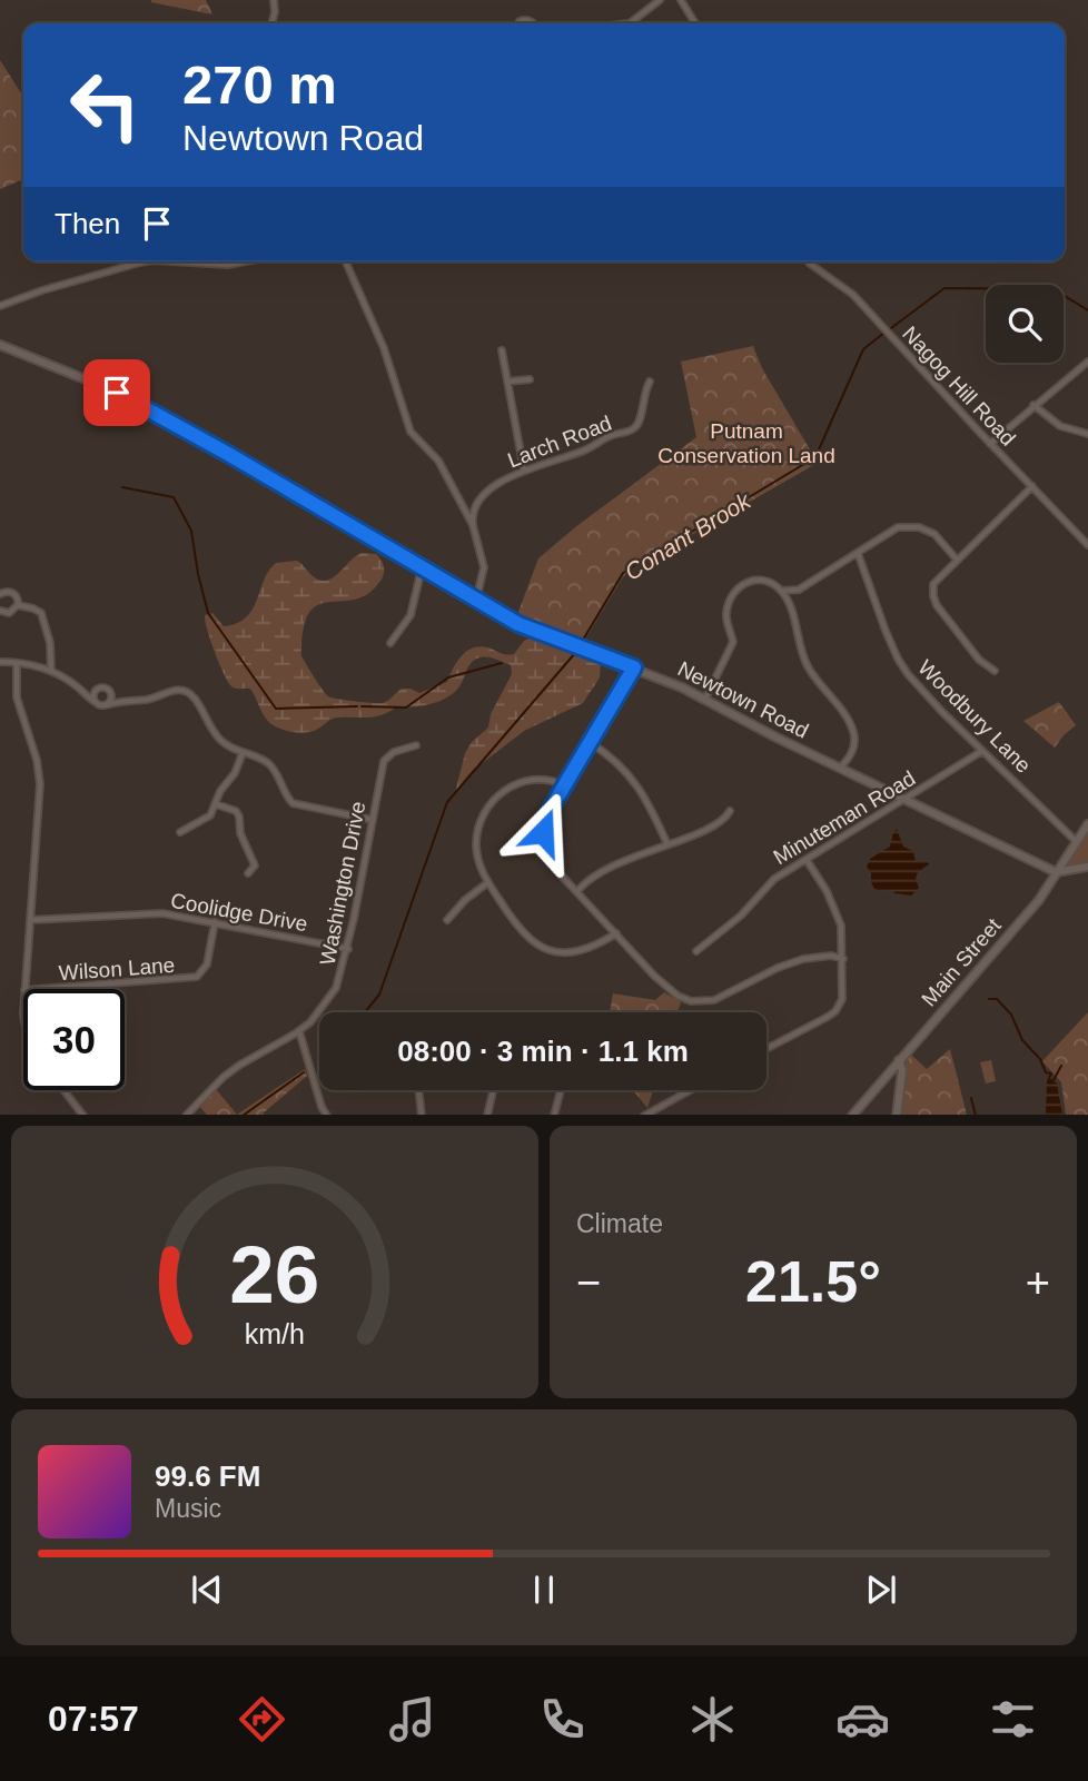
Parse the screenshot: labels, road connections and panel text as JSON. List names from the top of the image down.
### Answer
{
  "streets": {
    "street": [
      "Nagog Hill Road",
      "Larch Road",
      "Newtown Road",
      "Woodbury Lane",
      "Minuteman Road",
      "Washington Drive",
      "Coolidge Drive",
      "Main Street",
      "Wilson Lane"
    ]
  },
  "crossings": [
    ["Newtown Road", "Minuteman Road"],
    ["Newtown Road", "Main Street"],
    ["Woodbury Lane", "Minuteman Road"],
    ["Woodbury Lane", "Main Street"],
    ["Washington Drive", "Coolidge Drive"],
    ["Coolidge Drive", "Wilson Lane"]
  ],
  "water": ["Conant Brook"],
  "parks": ["Putnam Conservation Land"],
  "page": {
    "turn": ["270 m", "Newtown Road"],
    "then": "Then",
    "limit": "30",
    "trip": "08:00 · 3 min · 1.1 km",
    "tile": "Climate",
    "heat": ["−", "21.5°", "+"],
    "song": ["99.6 FM", "Music"],
    "tabs": "07:57",
    "gauge": ["26", "km/h"]
  }
}
